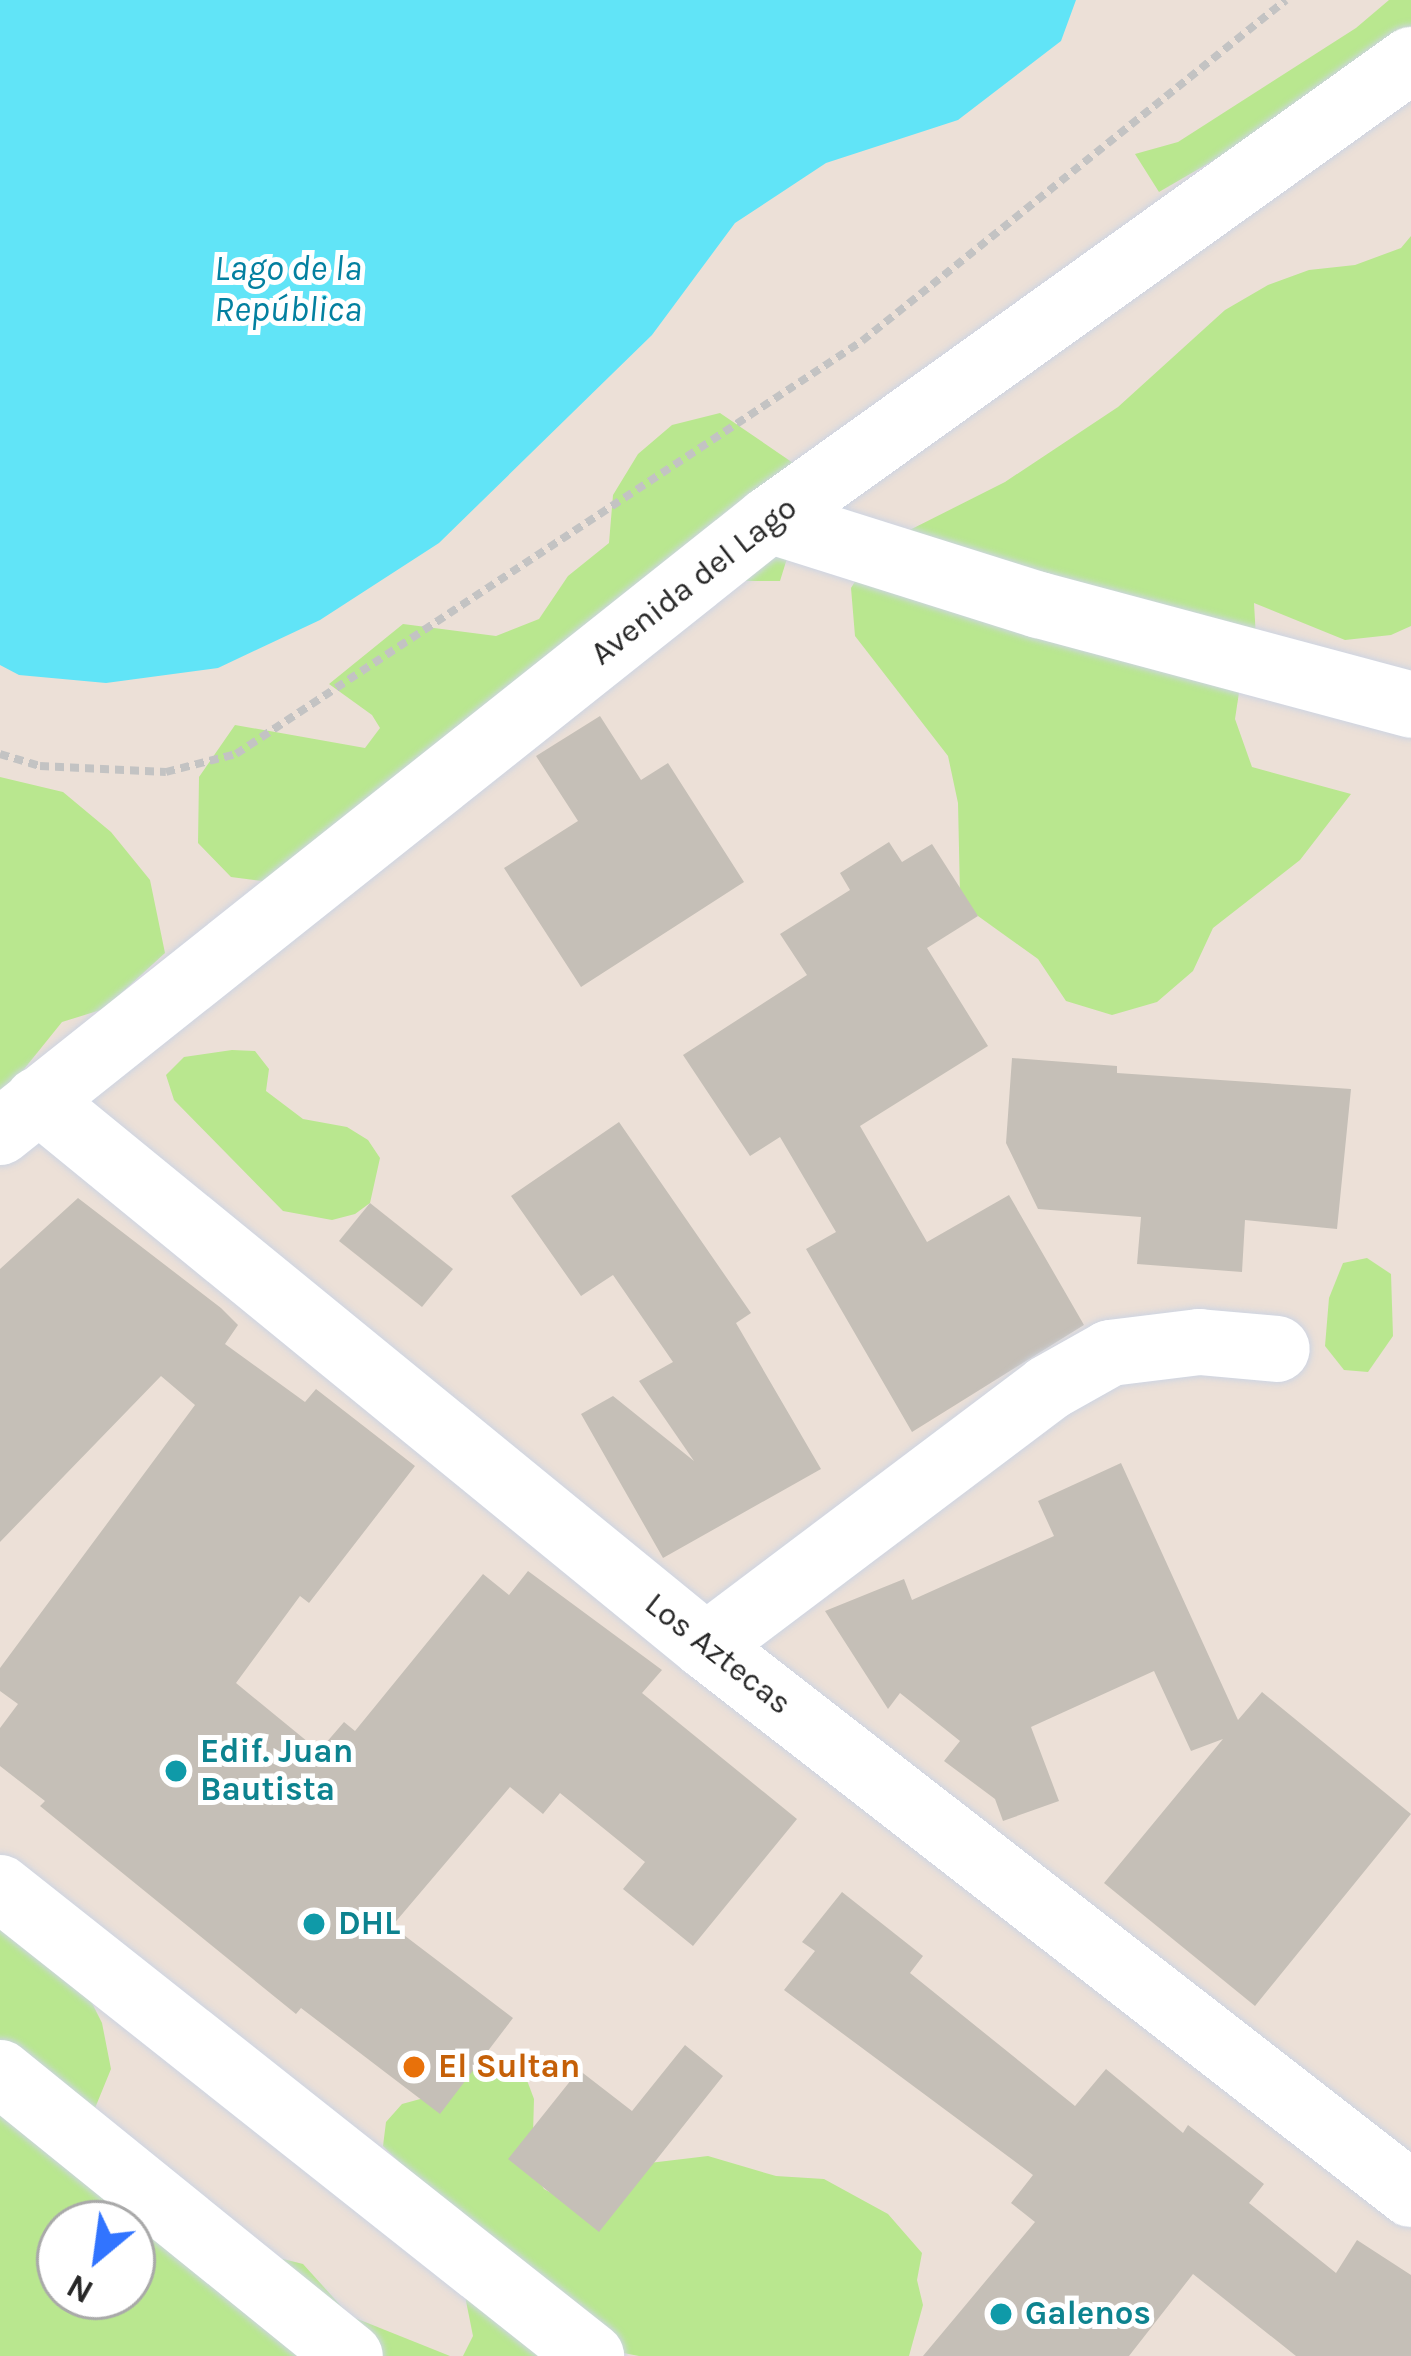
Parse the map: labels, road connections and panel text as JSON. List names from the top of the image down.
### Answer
{
  "streets": {
    "street": ["Avenida del Lago", "Los Aztecas"]
  },
  "crossings": [
    ["Avenida del Lago", "Los Aztecas"]
  ],
  "water": ["Lago de la República"],
  "places": [
    "Edif. Juan Bautista",
    "DHL",
    "El Sultan",
    "Galenos"
  ],
  "north": "bottom left"
}
